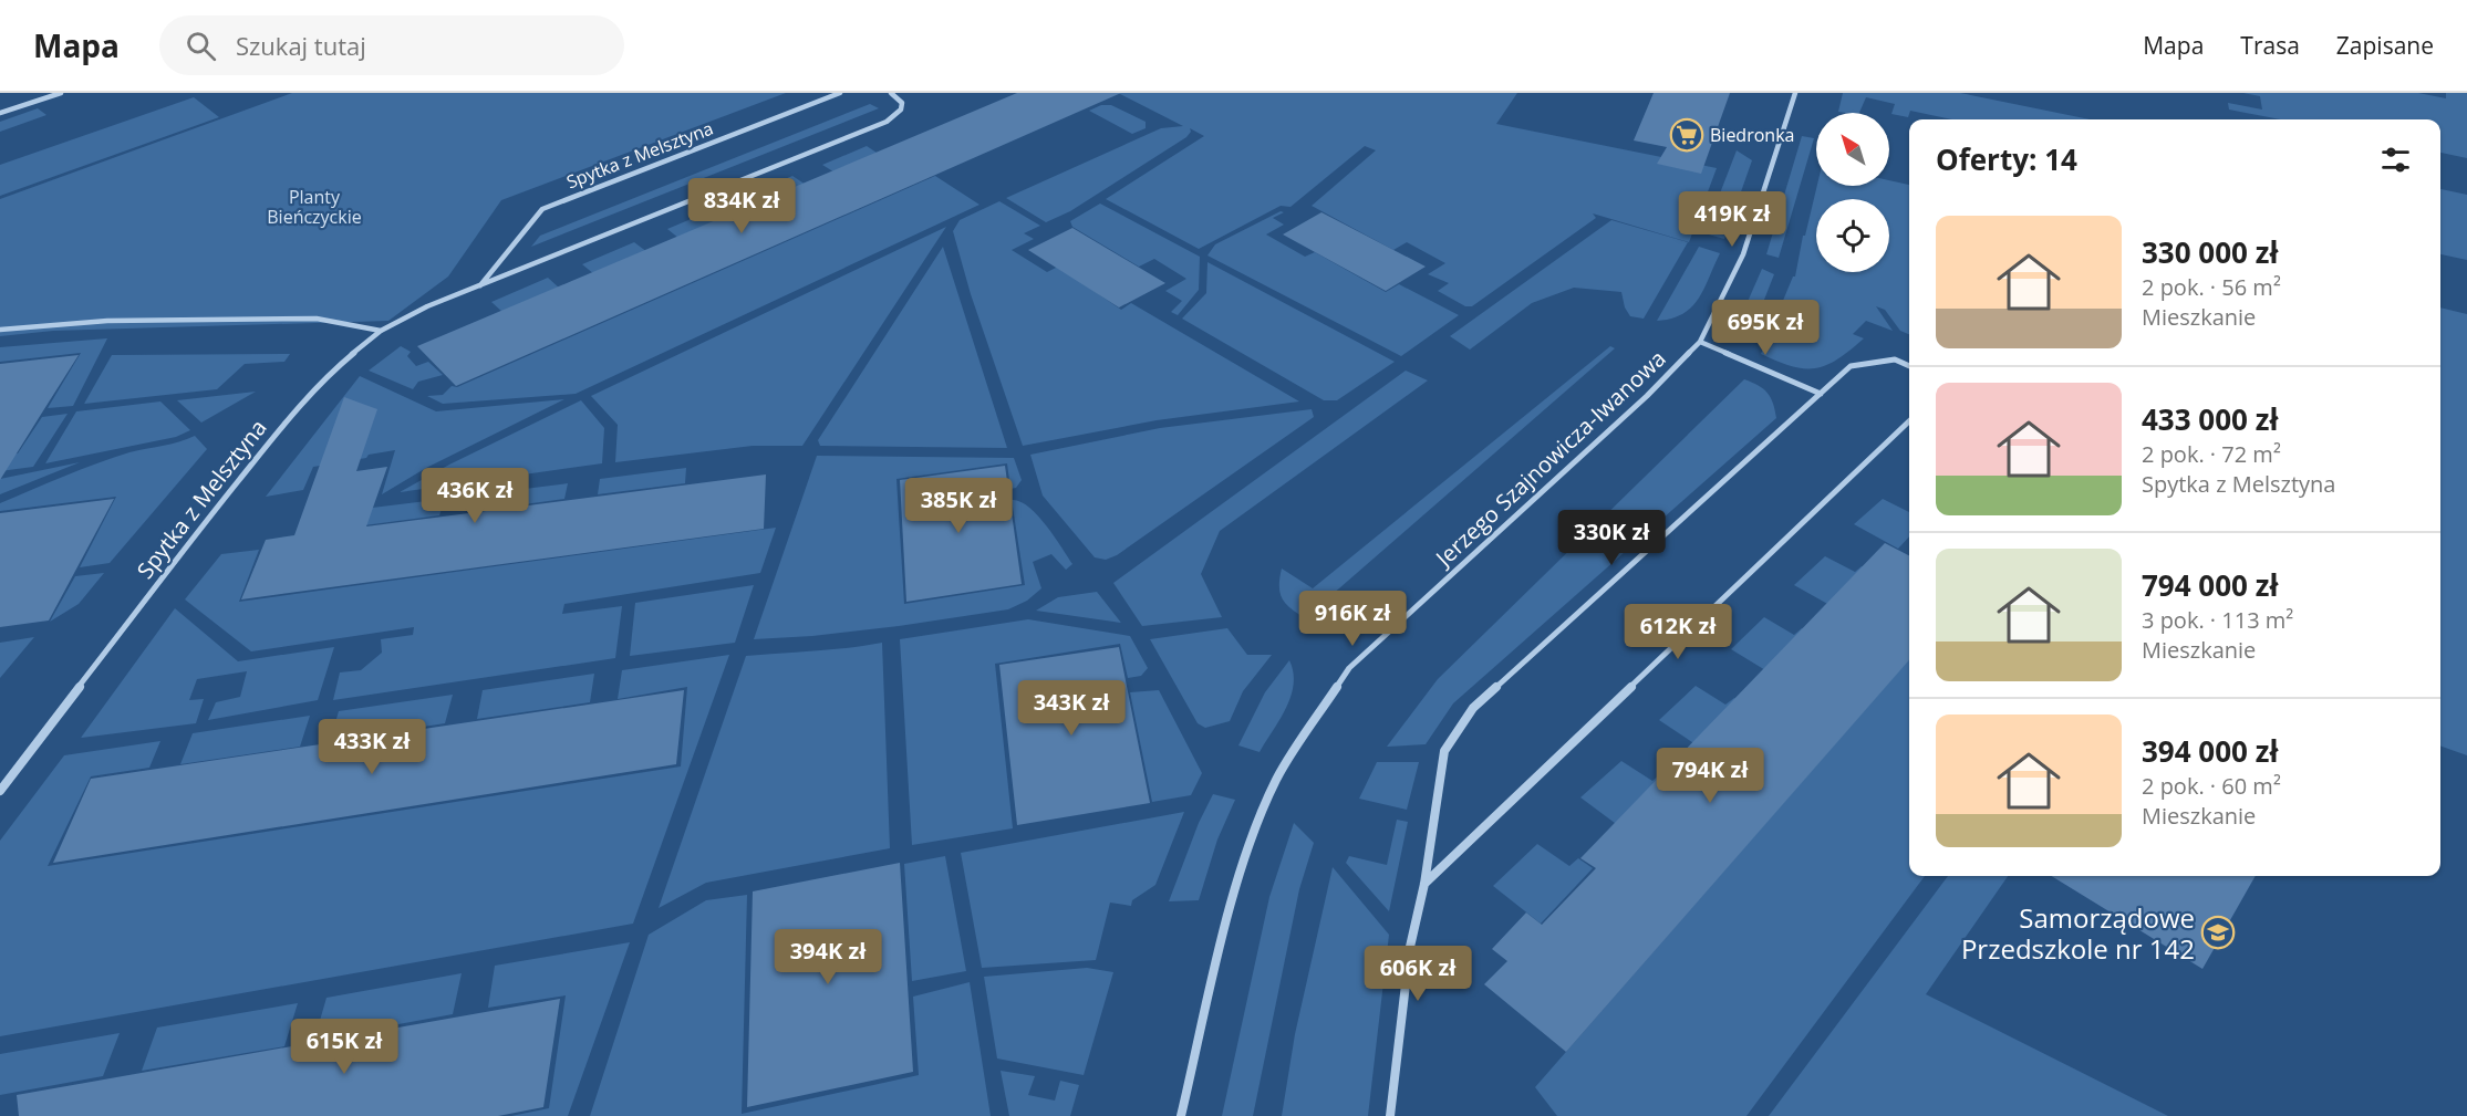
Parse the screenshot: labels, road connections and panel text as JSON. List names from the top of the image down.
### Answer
{
  "streets": {
    "street": ["Spytka z Melsztyna", "Jerzego Szajnowicza-Iwanowa"]
  },
  "parks": ["Planty Bieńczyckie"],
  "places": {
    "supermarket": ["Biedronka"],
    "school or university": ["Samorządowe Przedszkole nr 142"]
  },
  "north": "top left",
  "page": {
    "header": "Mapa",
    "search": "Szukaj tutaj",
    "nav": ["Mapa", "Trasa", "Zapisane"],
    "heading": "Oferty: 14",
    "price": [
      "834K zł",
      "419K zł",
      "695K zł",
      "436K zł",
      "385K zł",
      "330K zł",
      "916K zł",
      "612K zł",
      "343K zł",
      "433K zł",
      "794K zł",
      "394K zł",
      "606K zł",
      "615K zł"
    ],
    "list": [
      {
        "name": "330 000 zł",
        "note": "2 pok. · 56 m² · Mieszkanie"
      },
      {
        "name": "433 000 zł",
        "note": "2 pok. · 72 m² · Spytka z Melsztyna"
      },
      {
        "name": "794 000 zł",
        "note": "3 pok. · 113 m² · Mieszkanie"
      },
      {
        "name": "394 000 zł",
        "note": "2 pok. · 60 m² · Mieszkanie"
      }
    ]
  }
}
